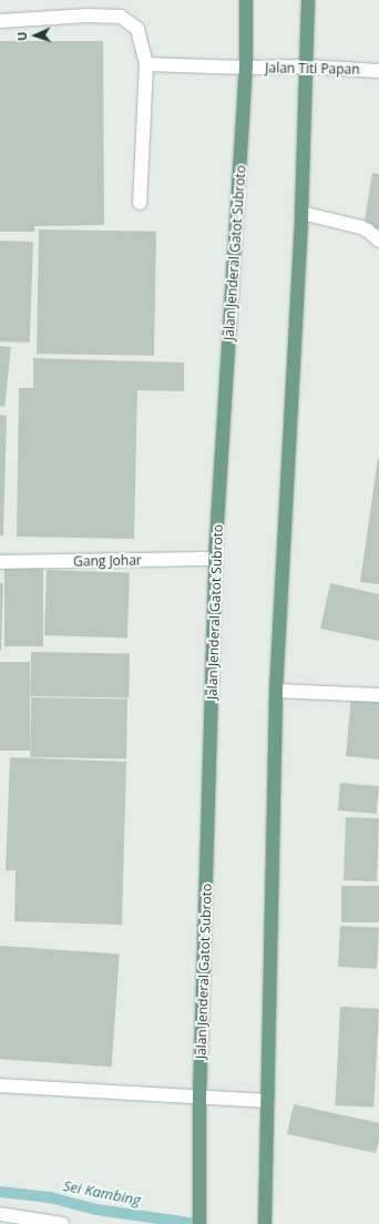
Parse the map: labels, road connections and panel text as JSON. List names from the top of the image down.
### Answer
{
  "streets": {
    "main road": ["Jalan Jenderal Gatot Subroto"],
    "street": ["Jalan Titi Papan", "Gang Johar"]
  },
  "crossings": [
    ["Jalan Titi Papan", "Jalan Jenderal Gatot Subroto"],
    ["Jalan Jenderal Gatot Subroto", "Gang Johar"]
  ],
  "water": ["Sei Kambing"],
  "north": "left"
}
